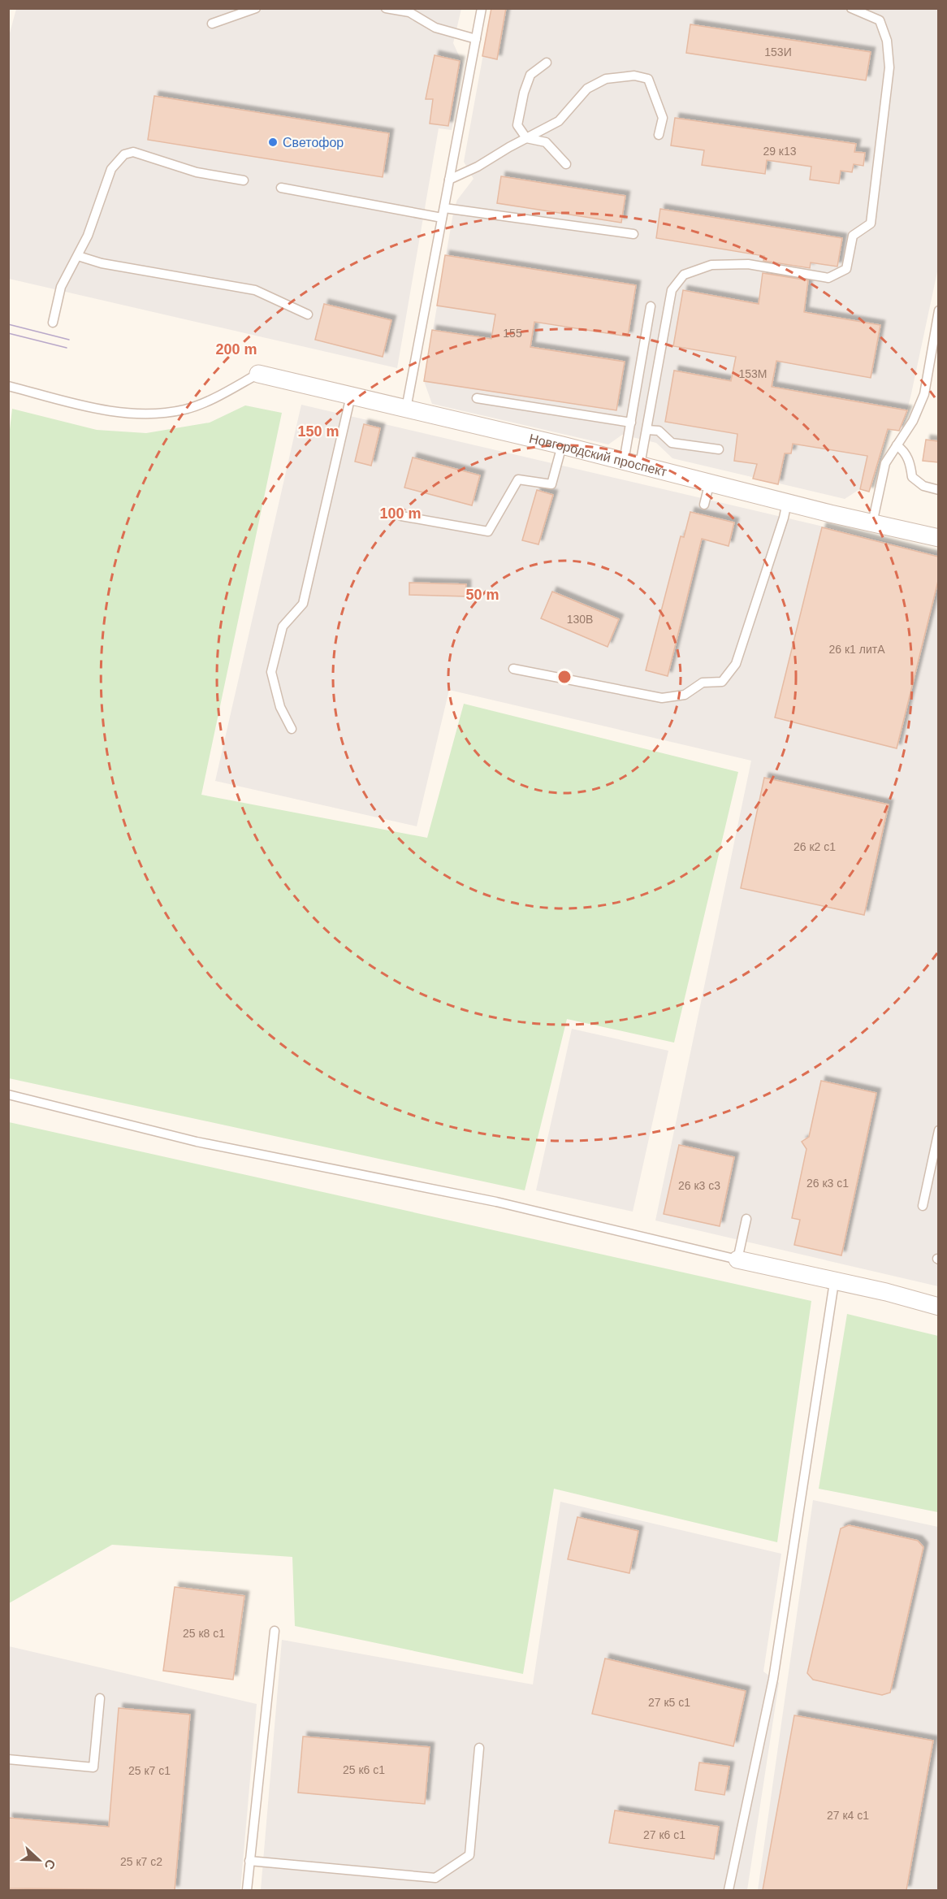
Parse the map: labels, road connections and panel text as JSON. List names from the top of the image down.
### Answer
{
  "streets": {
    "street": ["Новгородский проспект"]
  },
  "places": ["Светофор"],
  "house_numbers": [
    "153И",
    "29 к13",
    "155",
    "153М",
    "130В",
    "26 к1 литА",
    "26 к2 с1",
    "26 к3 с1",
    "26 к3 с3",
    "25 к8 с1",
    "27 к5 с1",
    "25 к6 с1",
    "25 к7 с1",
    "27 к4 с1",
    "27 к6 с1",
    "25 к7 с2"
  ],
  "north": "right",
  "rings": [
    "200 m",
    "150 m",
    "100 m",
    "50 m"
  ]
}
